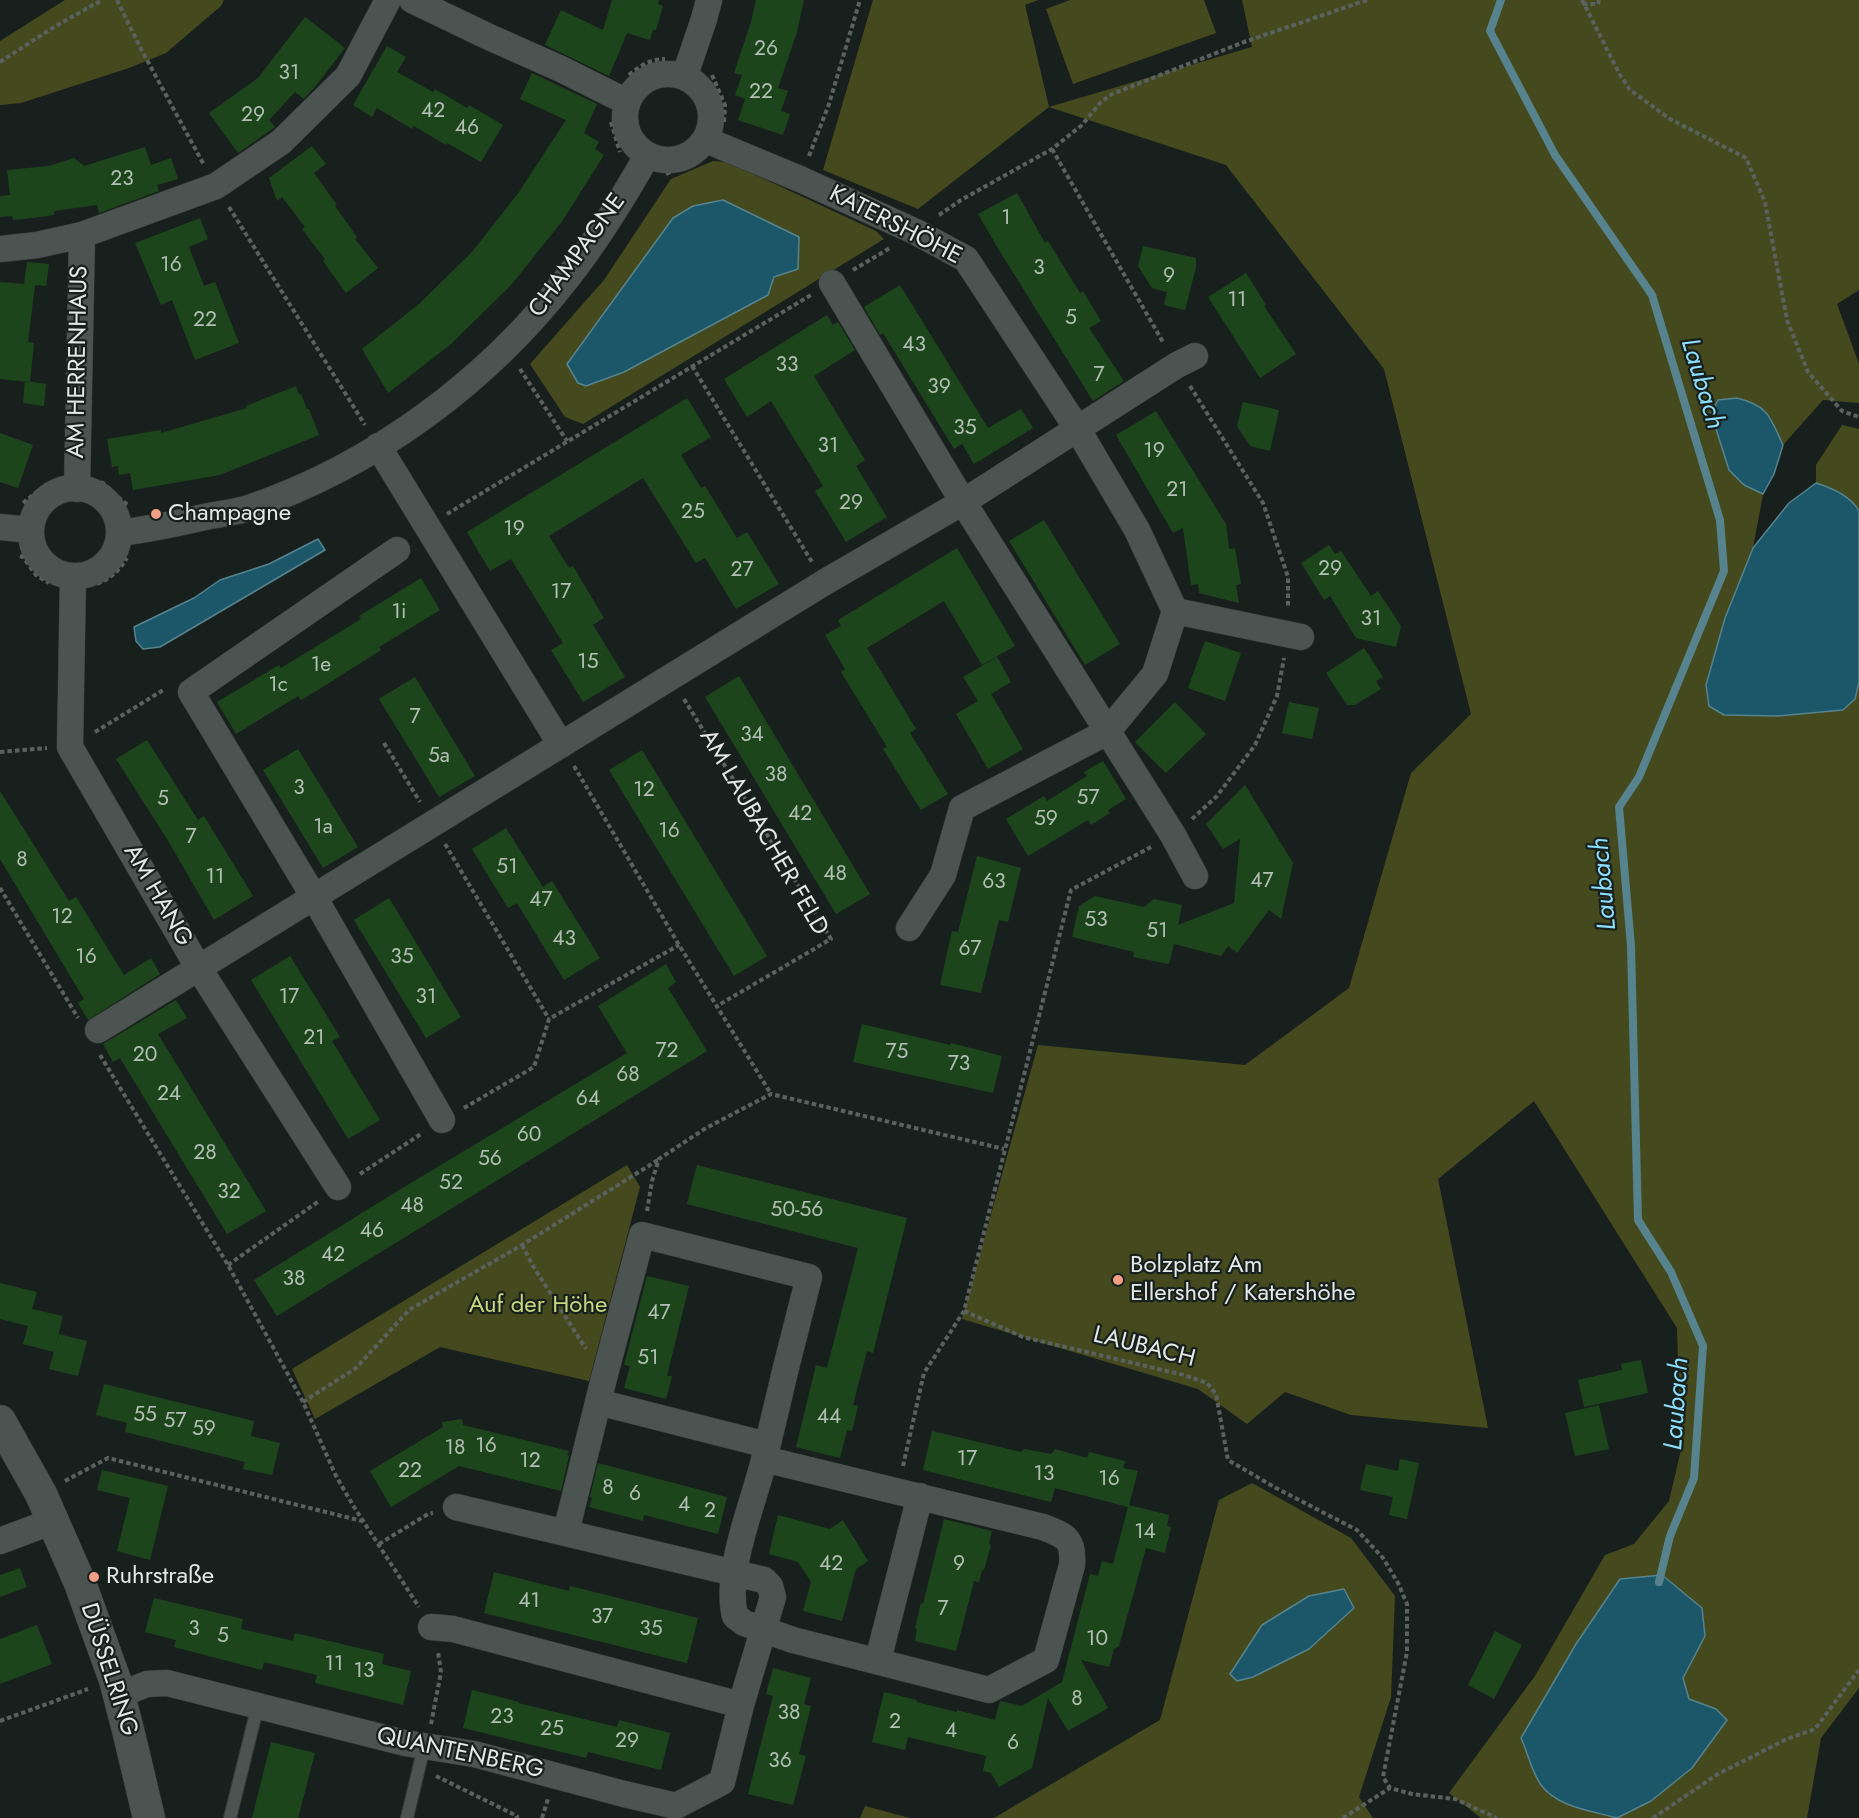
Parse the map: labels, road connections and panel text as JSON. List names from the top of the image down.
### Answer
{
  "streets": {
    "street": [
      "KATERSHÖHE",
      "CHAMPAGNE",
      "AM HERRENHAUS",
      "AM HANG",
      "DÜSSELRING",
      "QUANTENBERG"
    ],
    "path": ["AM LAUBACHER FELD", "LAUBACH"]
  },
  "crossings": [
    ["KATERSHÖHE", "CHAMPAGNE"],
    ["CHAMPAGNE", "AM HERRENHAUS"],
    ["CHAMPAGNE", "AM HANG"],
    ["AM HERRENHAUS", "AM HANG"],
    ["DÜSSELRING", "QUANTENBERG"]
  ],
  "water": ["Laubach"],
  "parks": ["Auf der Höhe"],
  "places": ["Champagne", "Bolzplatz Am Ellershof / Katershöhe", "Ruhrstraße"],
  "house_numbers": [
    "26",
    "31",
    "22",
    "42",
    "29",
    "46",
    "23",
    "1",
    "16",
    "3",
    "9",
    "11",
    "5",
    "22",
    "43",
    "33",
    "7",
    "39",
    "35",
    "31",
    "19",
    "21",
    "29",
    "25",
    "19",
    "29",
    "27",
    "17",
    "1i",
    "31",
    "15",
    "1e",
    "1c",
    "7",
    "34",
    "5a",
    "38",
    "3",
    "12",
    "57",
    "5",
    "42",
    "59",
    "1a",
    "16",
    "7",
    "8",
    "51",
    "48",
    "11",
    "47",
    "63",
    "47",
    "12",
    "53",
    "51",
    "43",
    "67",
    "16",
    "35",
    "17",
    "31",
    "21",
    "72",
    "75",
    "20",
    "73",
    "68",
    "24",
    "64",
    "60",
    "28",
    "56",
    "52",
    "32",
    "48",
    "50-56",
    "46",
    "42",
    "38",
    "47",
    "51",
    "55",
    "44",
    "57",
    "59",
    "16",
    "18",
    "17",
    "12",
    "22",
    "13",
    "16",
    "8",
    "6",
    "4",
    "2",
    "14",
    "42",
    "9",
    "41",
    "7",
    "37",
    "3",
    "35",
    "5",
    "10",
    "11",
    "13",
    "8",
    "38",
    "23",
    "2",
    "25",
    "4",
    "29",
    "6",
    "36"
  ]
}
